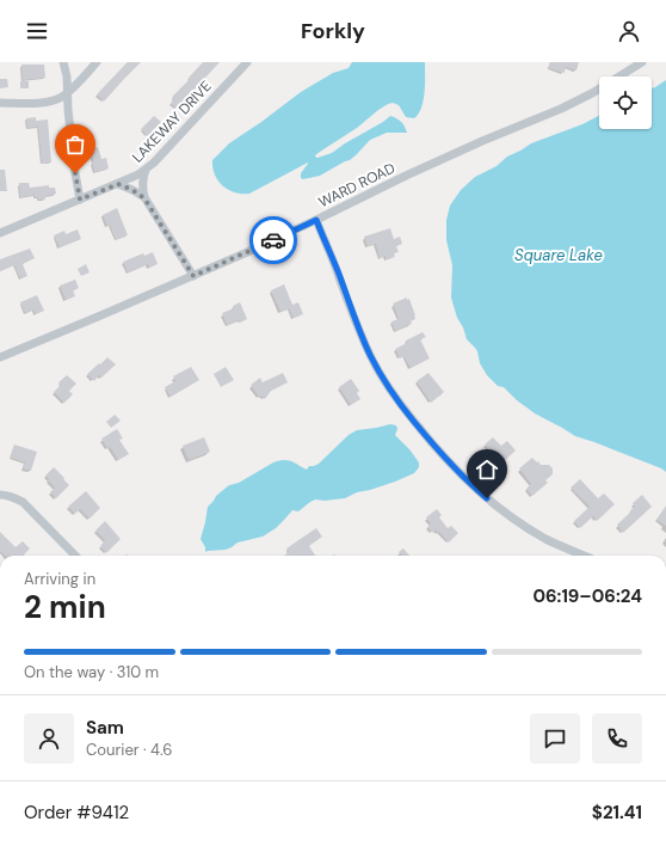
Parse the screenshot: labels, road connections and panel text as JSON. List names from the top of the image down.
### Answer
{
  "streets": {
    "street": ["LAKEWAY DRIVE", "WARD ROAD"]
  },
  "water": ["Square Lake"],
  "page": {
    "header": "Forkly",
    "heading": ["2 min", "Arriving in", "06:19–06:24"],
    "panel": [
      "Sam",
      "Courier · 4.6",
      "Order #9412",
      "$21.41"
    ],
    "bar": "On the way · 310 m"
  }
}
